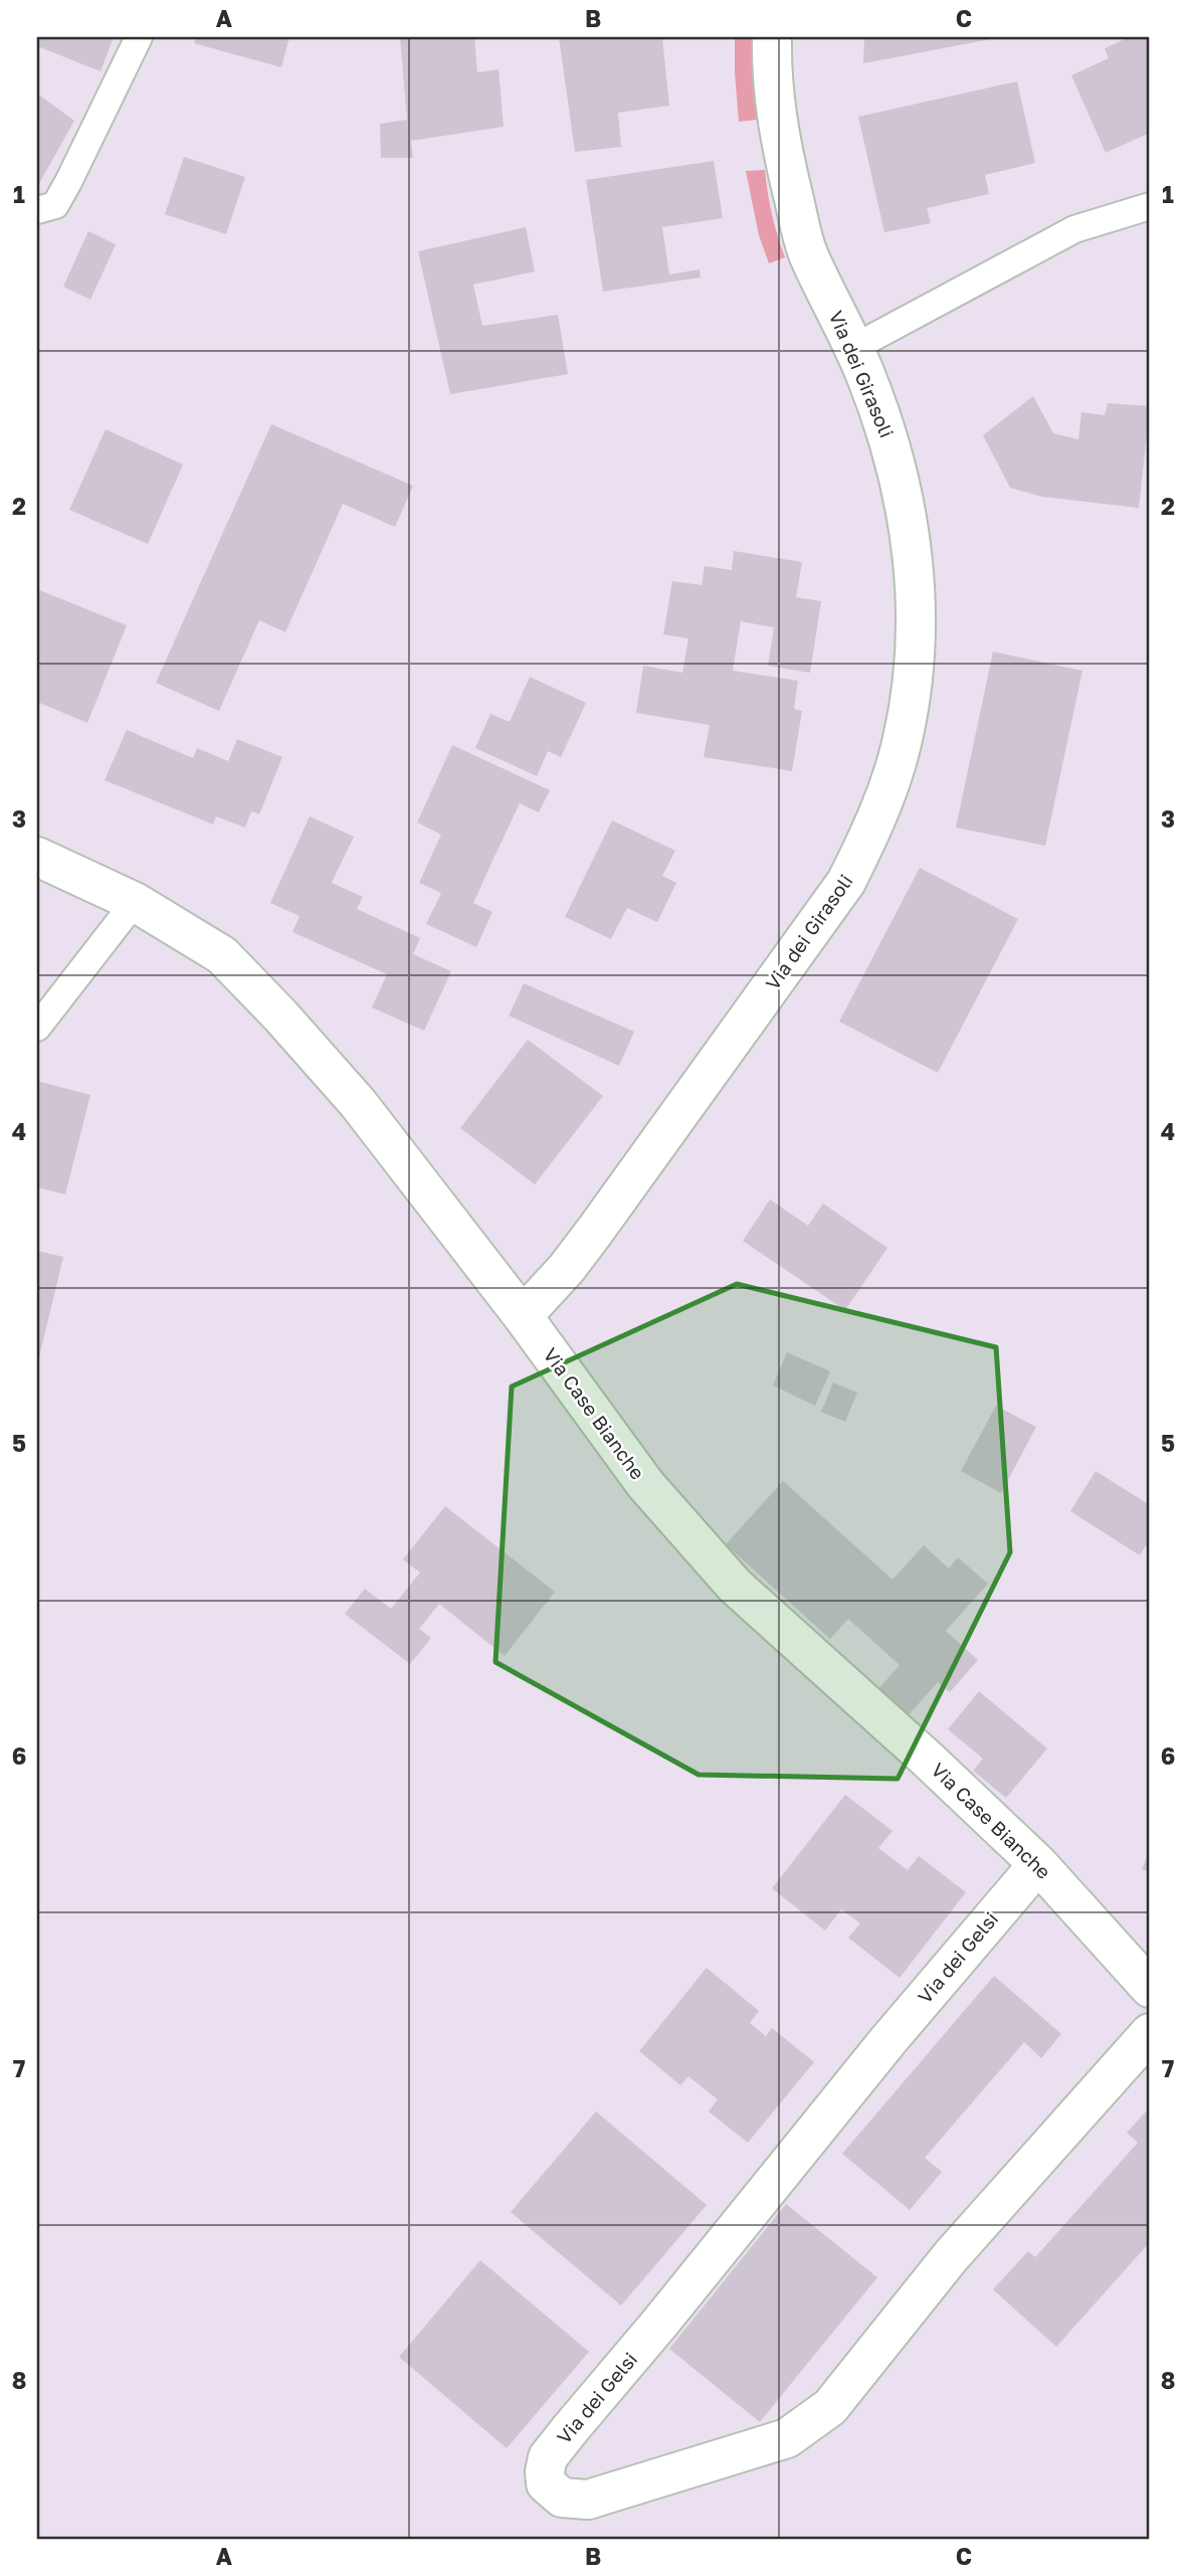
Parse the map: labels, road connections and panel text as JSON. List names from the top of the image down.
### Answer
{
  "streets": {
    "street": ["Via dei Girasoli", "Via Case Bianche", "Via dei Gelsi"]
  },
  "crossings": [
    ["Via dei Girasoli", "Via Case Bianche"],
    ["Via Case Bianche", "Via dei Gelsi"]
  ],
  "grid": {
    "columns": ["A", "B", "C"],
    "rows": [
      "1",
      "2",
      "3",
      "4",
      "5",
      "6",
      "7",
      "8"
    ]
  }
}
